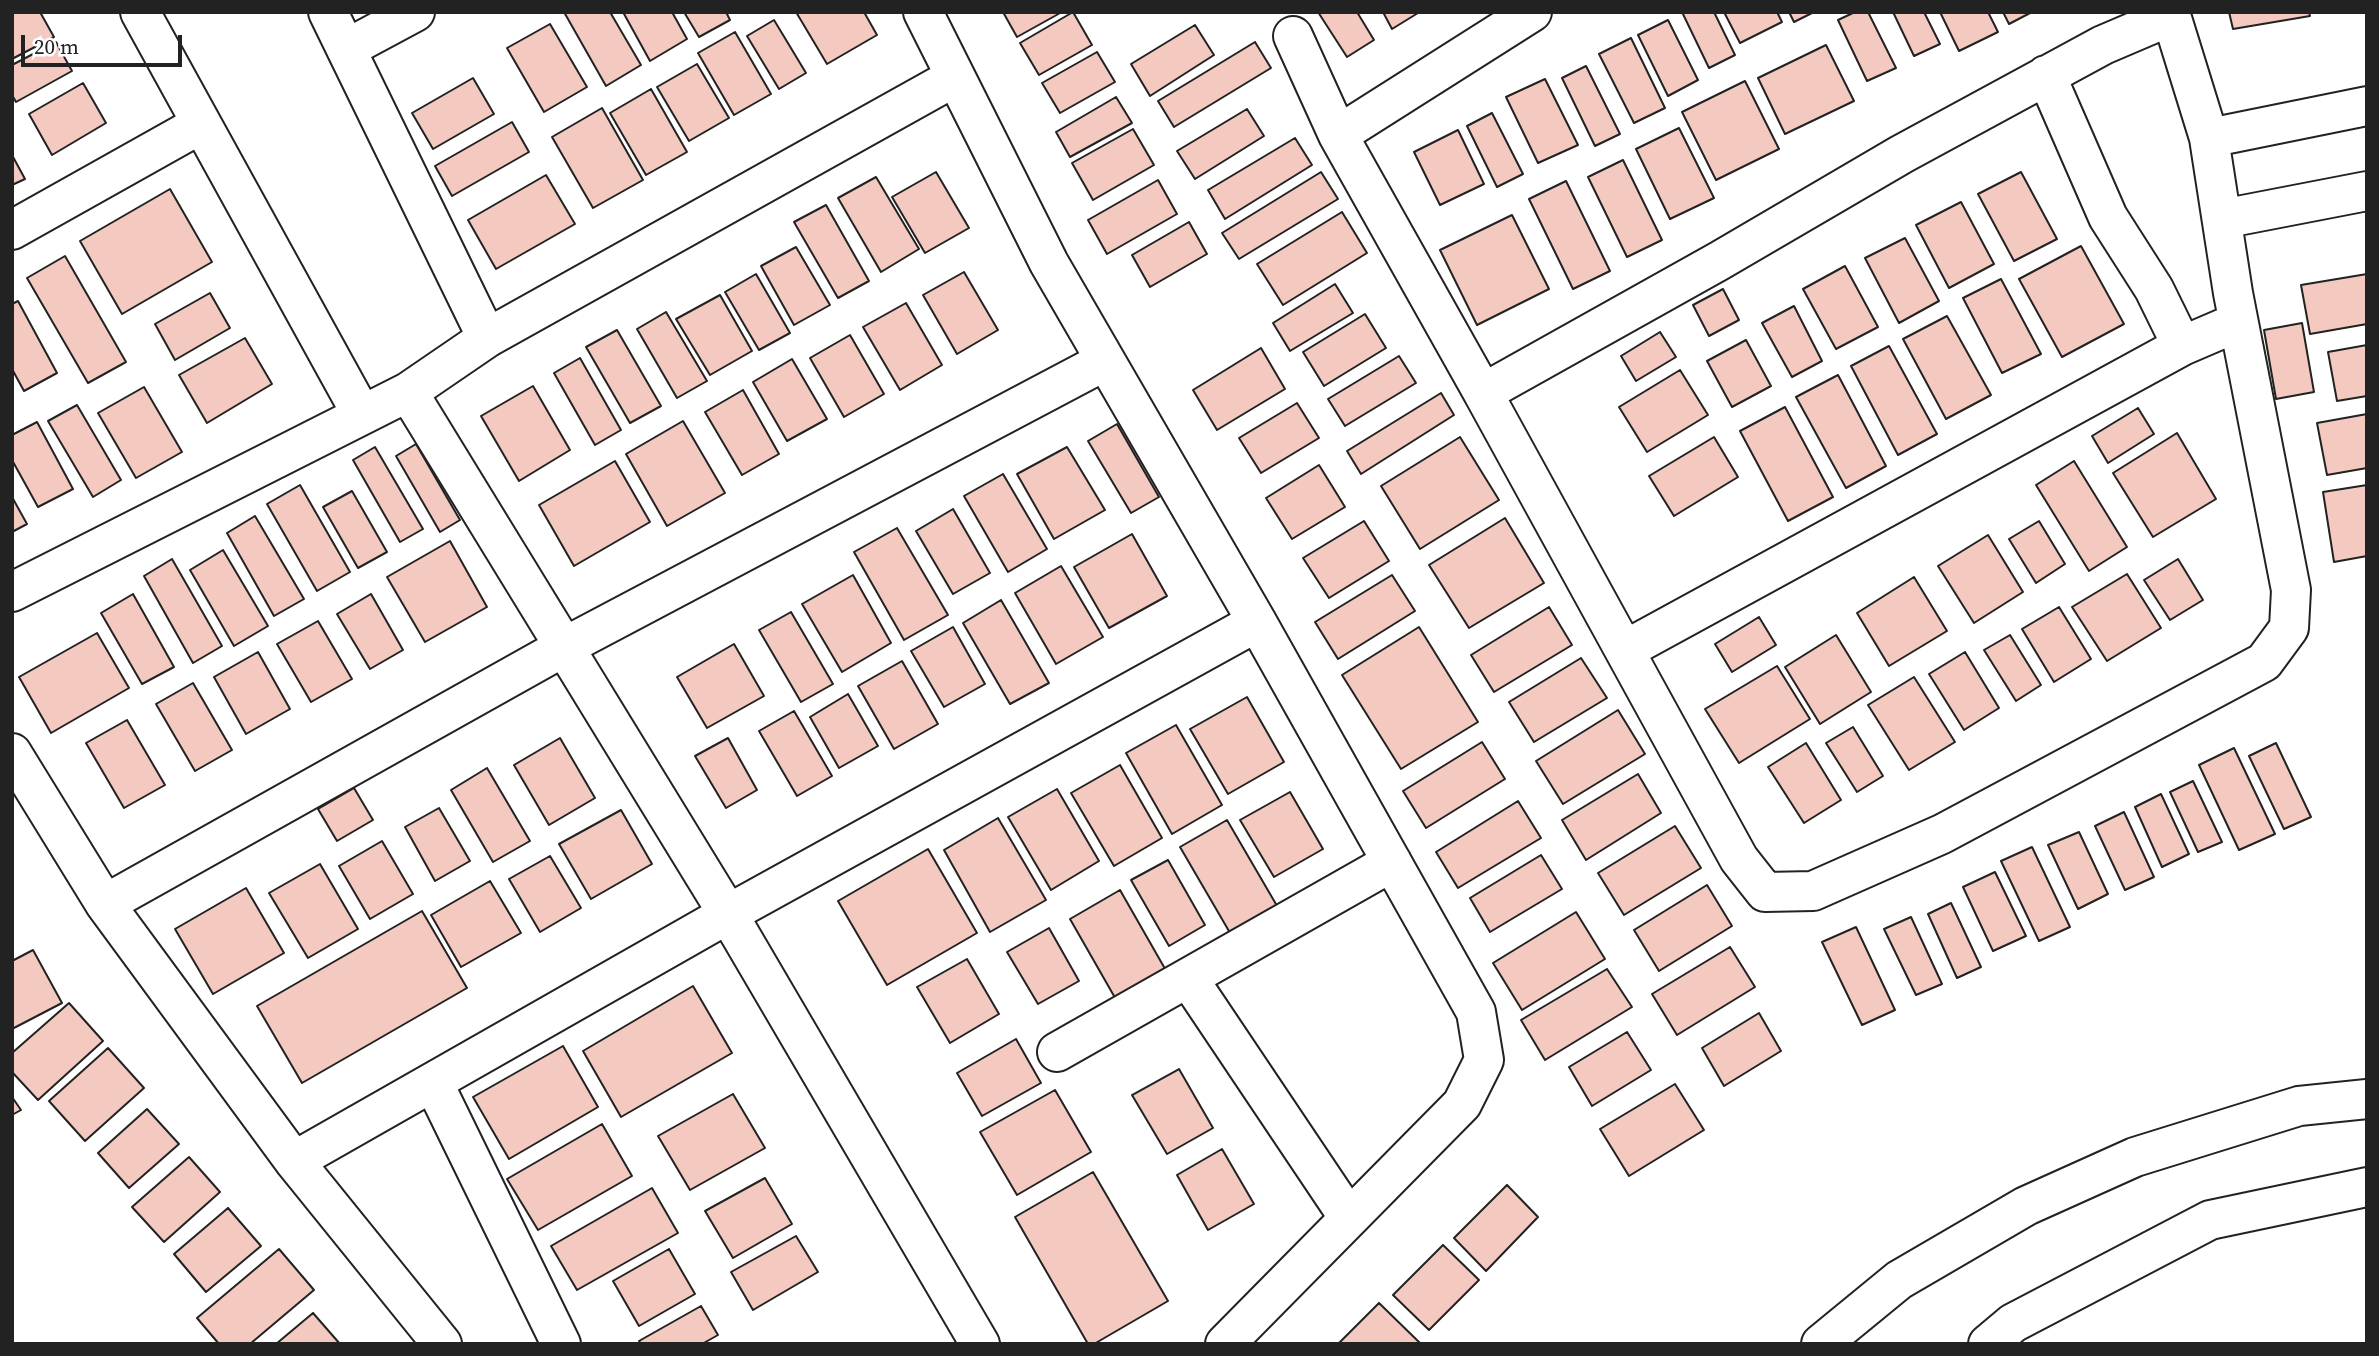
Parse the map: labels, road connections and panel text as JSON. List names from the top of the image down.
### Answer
{
  "scale_bar": "20 m"
}
